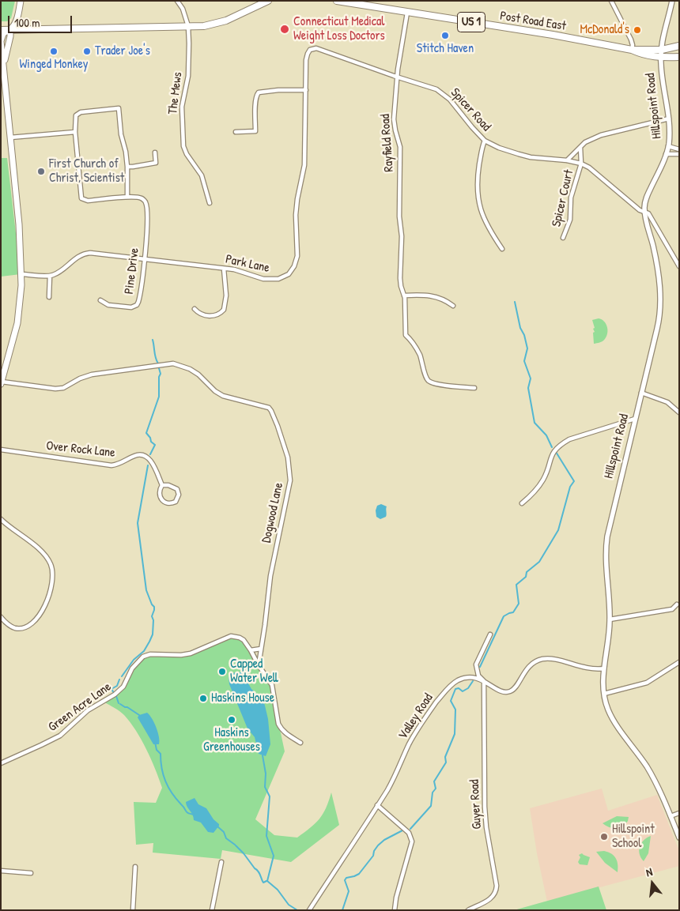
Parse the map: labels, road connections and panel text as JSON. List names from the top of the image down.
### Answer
{
  "streets": {
    "main road": ["Post Road East", "US 1"],
    "street": [
      "The Mews",
      "Hillspoint Road",
      "Spicer Road",
      "Rayfield Road",
      "Spicer Court",
      "Park Lane",
      "Pine Drive",
      "Over Rock Lane",
      "Dogwood Lane",
      "Green Acre Lane",
      "Valley Road",
      "Guyer Road"
    ]
  },
  "crossings": [
    ["Post Road East", "Hillspoint Road"],
    ["Post Road East", "Rayfield Road"],
    ["Hillspoint Road", "Spicer Road"],
    ["Hillspoint Road", "Valley Road"],
    ["Spicer Road", "Rayfield Road"],
    ["Spicer Road", "Spicer Court"],
    ["Spicer Road", "Park Lane"],
    ["Park Lane", "Pine Drive"],
    ["Dogwood Lane", "Green Acre Lane"],
    ["Valley Road", "Guyer Road"]
  ],
  "places": [
    "Connecticut Medical Weight Loss Doctors",
    "McDonald's",
    "Stitch Haven",
    "Winged Monkey",
    "Trader Joe's",
    "First Church of Christ, Scientist",
    "Capped Water Well",
    "Haskins House",
    "Haskins Greenhouses",
    "Hillspoint School"
  ],
  "scale_bar": "100 m",
  "north": "top"
}
